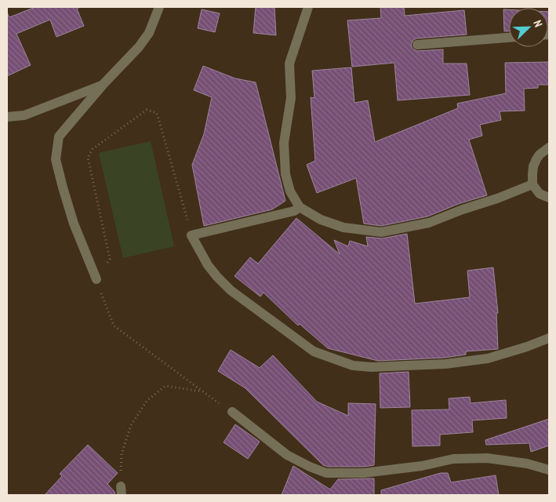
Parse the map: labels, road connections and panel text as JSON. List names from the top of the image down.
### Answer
{
  "north": "top right"
}
